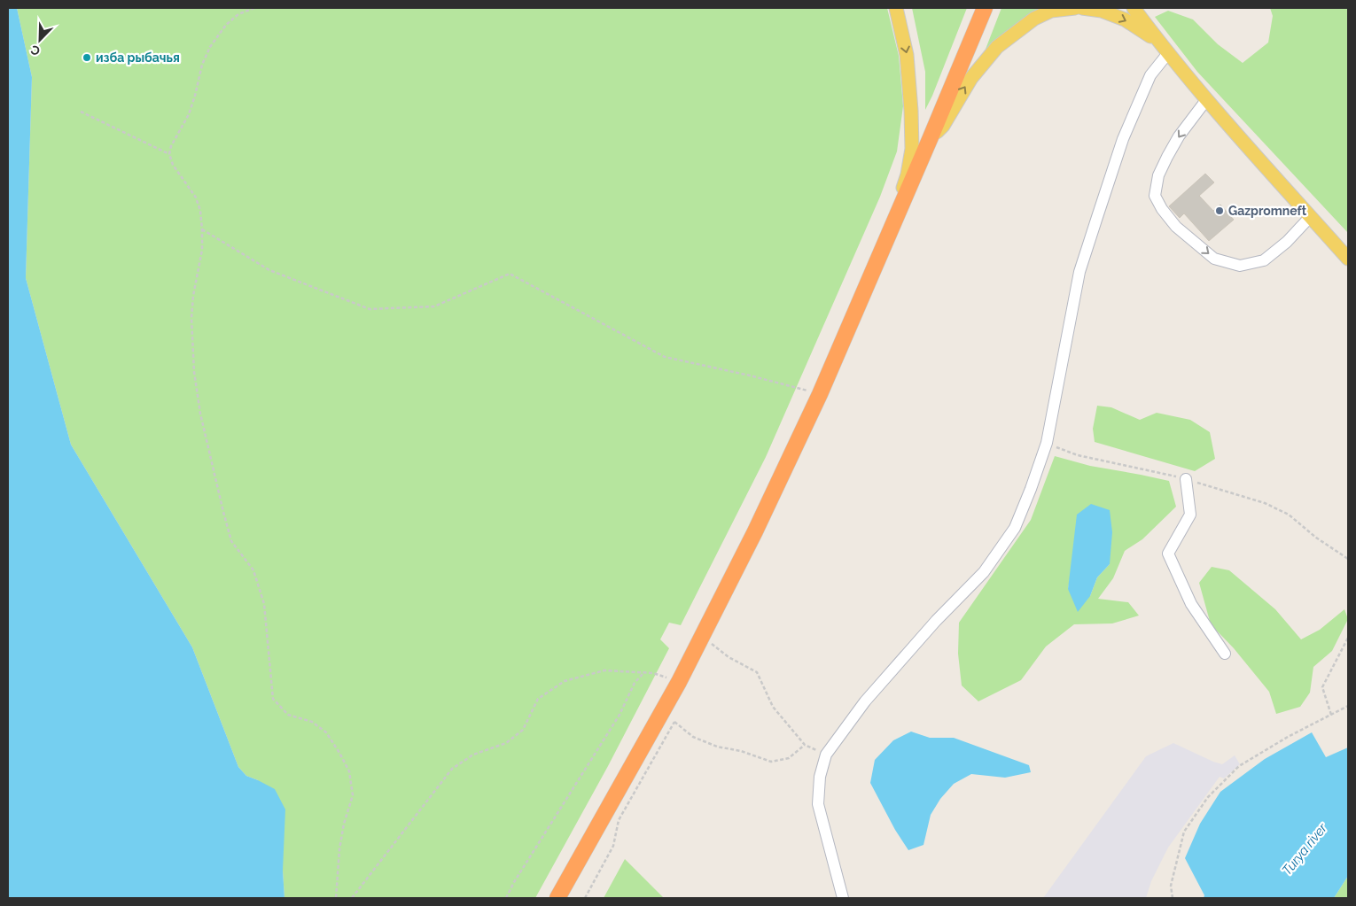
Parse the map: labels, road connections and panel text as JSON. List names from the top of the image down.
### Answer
{
  "water": ["Turya river"],
  "places": ["изба рыбачья", "Gazpromneft"],
  "north": "bottom left"
}
